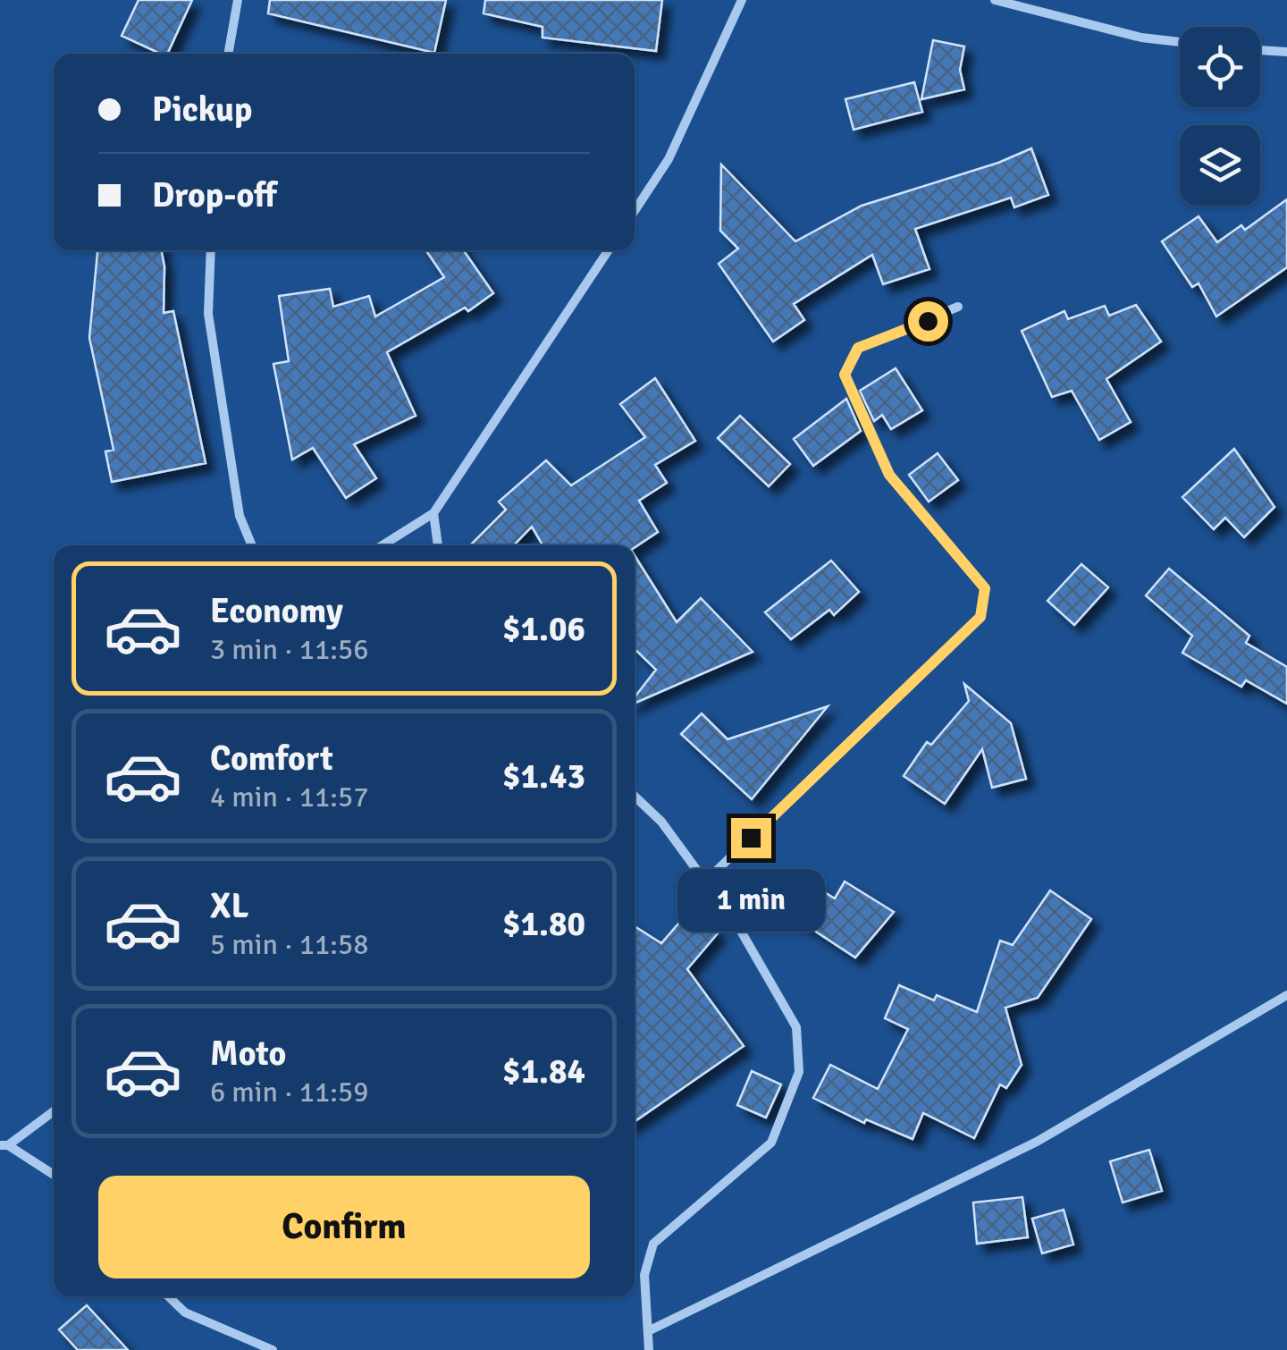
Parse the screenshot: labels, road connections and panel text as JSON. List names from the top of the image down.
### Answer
{
  "page": {
    "banner": ["Pickup", "Drop-off"],
    "list": [
      {
        "name": "Economy",
        "note": "3 min · 11:56",
        "value": "$1.06"
      },
      {
        "name": "Comfort",
        "note": "4 min · 11:57",
        "value": "$1.43"
      },
      {
        "name": "XL",
        "note": "5 min · 11:58",
        "value": "$1.80"
      },
      {
        "name": "Moto",
        "note": "6 min · 11:59",
        "value": "$1.84"
      }
    ],
    "bubble": "1 min",
    "buttons": "Confirm"
  }
}
